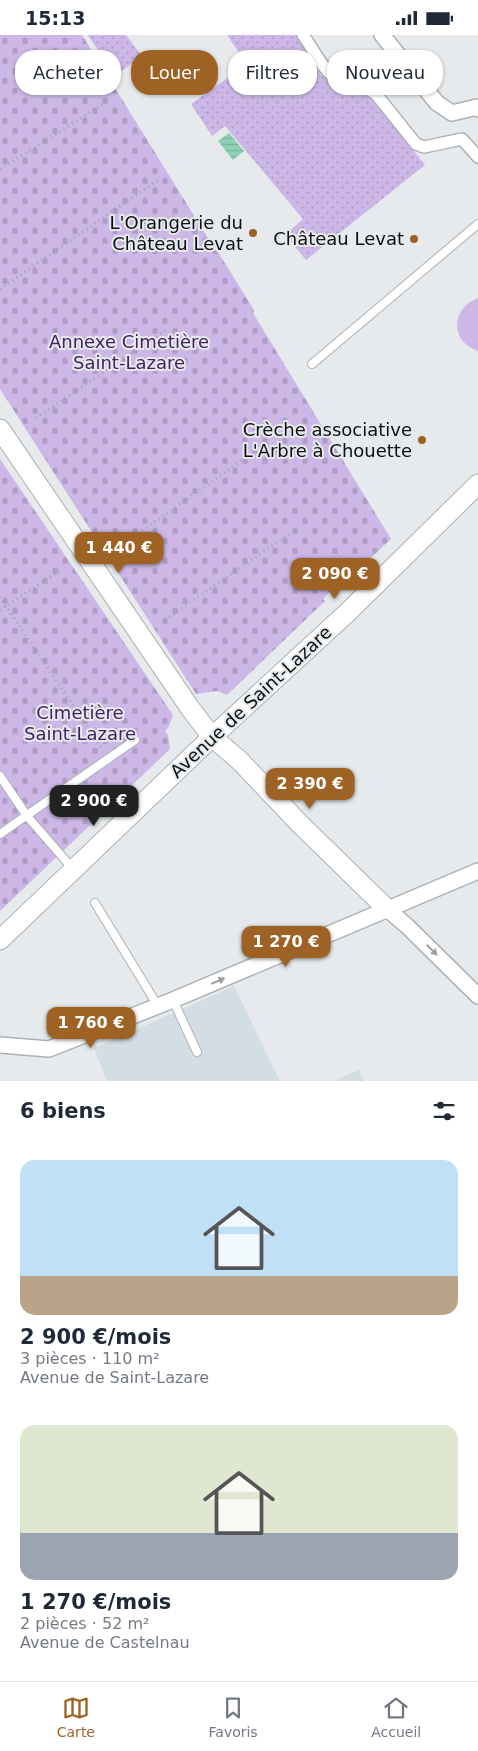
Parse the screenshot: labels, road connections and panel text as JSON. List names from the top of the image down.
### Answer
{
  "streets": {
    "street": ["Avenue de Saint-Lazare"]
  },
  "parks": ["Annexe Cimetière Saint-Lazare", "Cimetière Saint-Lazare"],
  "places": ["L'Orangerie du Château Levat", "Château Levat", "Crèche associative L'Arbre à Chouette"],
  "page": {
    "status": "15:13",
    "chip": [
      "Acheter",
      "Louer",
      "Filtres",
      "Nouveau"
    ],
    "price": [
      "1 440 €",
      "2 090 €",
      "2 390 €",
      "2 900 €",
      "1 270 €",
      "1 760 €"
    ],
    "heading": "6 biens",
    "list": [
      {
        "name": "2 900 €/mois",
        "note": "3 pièces · 110 m² · Avenue de Saint-Lazare"
      },
      {
        "name": "1 270 €/mois",
        "note": "2 pièces · 52 m² · Avenue de Castelnau"
      }
    ],
    "tabs": ["Carte", "Favoris", "Accueil"]
  }
}
